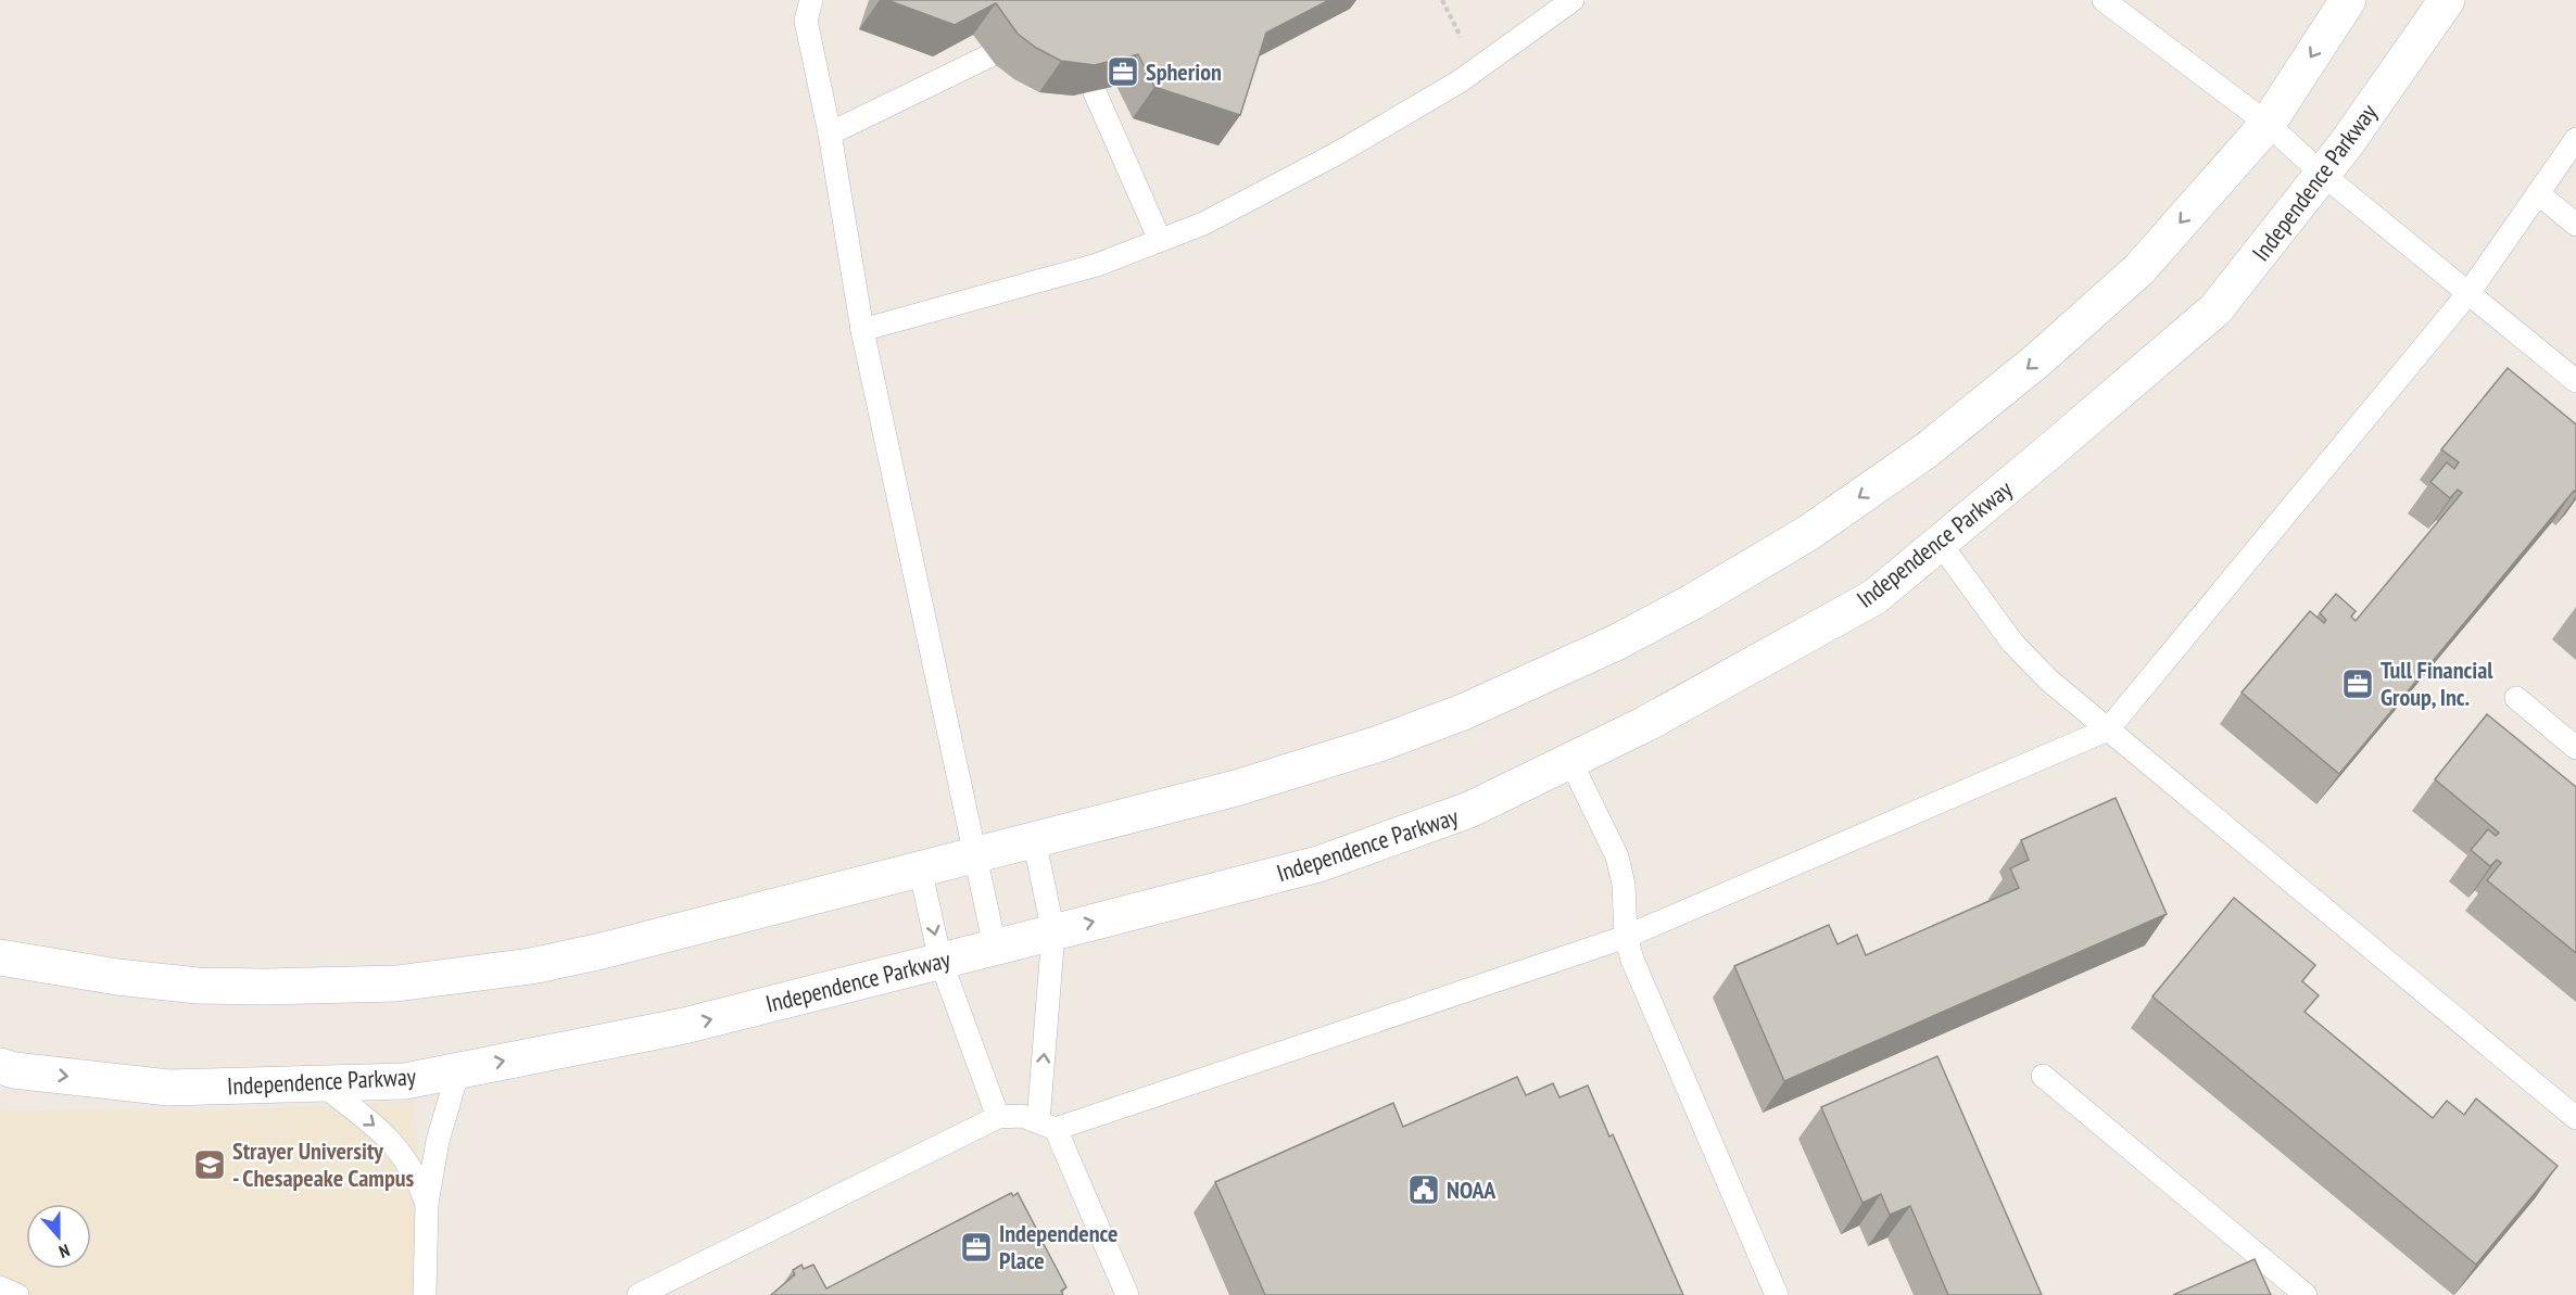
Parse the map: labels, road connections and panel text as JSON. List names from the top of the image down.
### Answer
{
  "streets": {
    "street": ["Independence Parkway"]
  },
  "places": {
    "office": ["Spherion", "Tull Financial Group, Inc.", "Independence Place"],
    "school or university": ["Strayer University - Chesapeake Campus"],
    "public building": ["NOAA"]
  },
  "north": "bottom"
}
